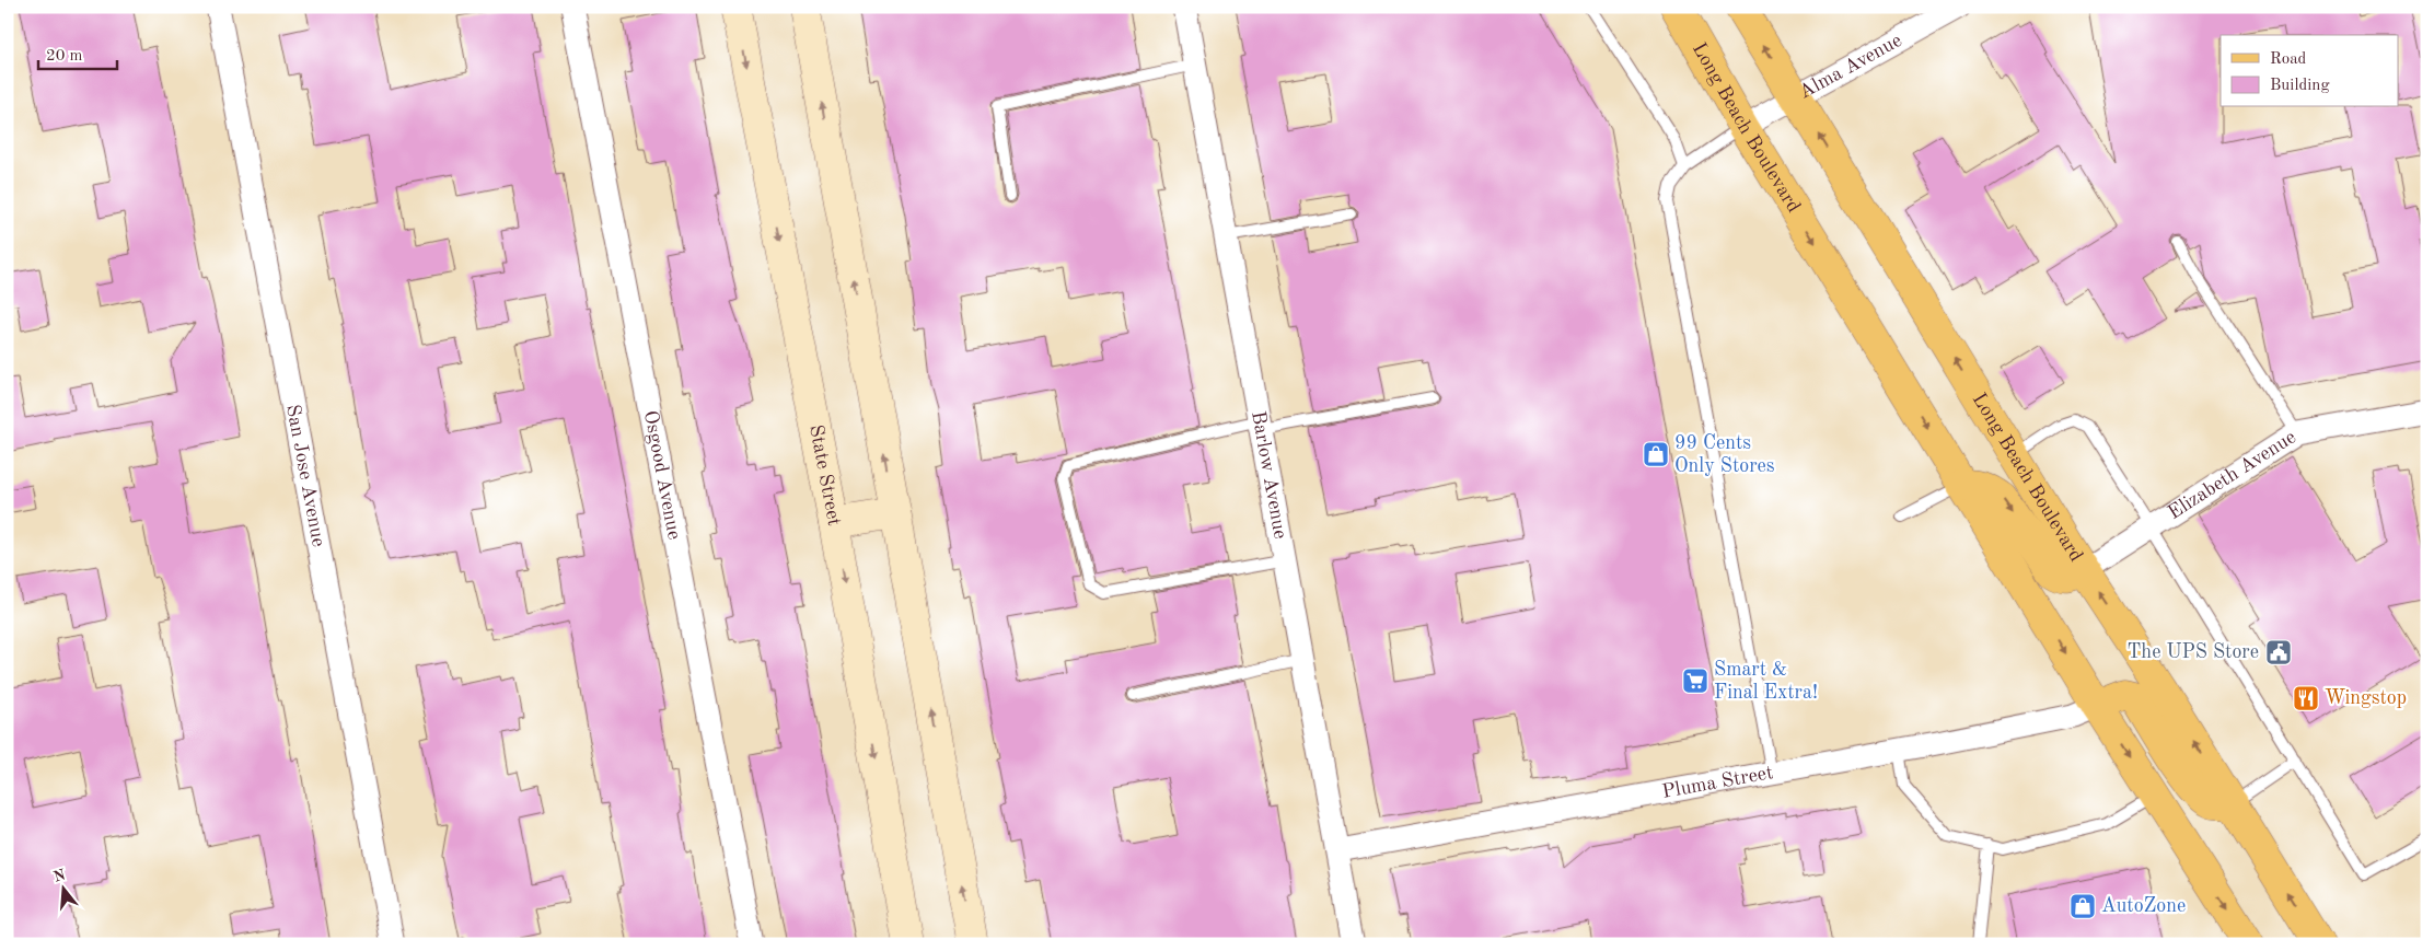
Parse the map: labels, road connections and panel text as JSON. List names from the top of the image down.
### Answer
{
  "streets": {
    "main road": ["Long Beach Boulevard", "State Street"],
    "street": [
      "Alma Avenue",
      "Osgood Avenue",
      "Barlow Avenue",
      "San Jose Avenue",
      "Elizabeth Avenue",
      "Pluma Street"
    ]
  },
  "crossings": [
    ["Alma Avenue", "Long Beach Boulevard"],
    ["Long Beach Boulevard", "Elizabeth Avenue"],
    ["Long Beach Boulevard", "Pluma Street"],
    ["Barlow Avenue", "Pluma Street"]
  ],
  "places": {
    "shop": ["99 Cents Only Stores", "AutoZone"],
    "public building": ["The UPS Store"],
    "supermarket": ["Smart & Final Extra!"],
    "restaurant": ["Wingstop"]
  },
  "legend": ["Road", "Building"],
  "scale_bar": "20 m",
  "north": "top"
}
